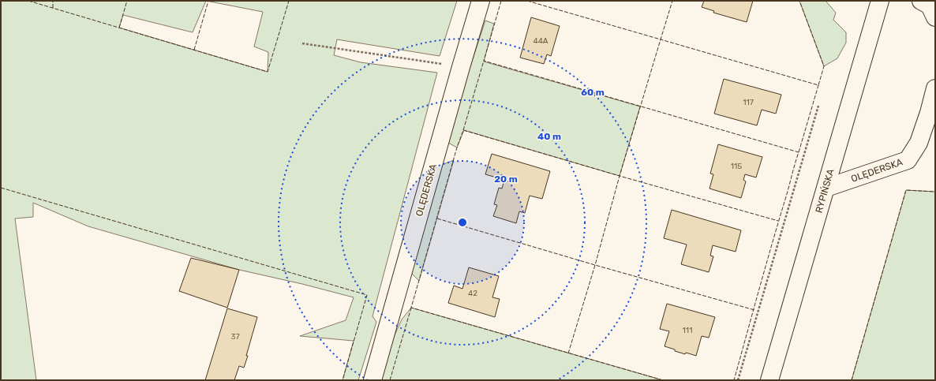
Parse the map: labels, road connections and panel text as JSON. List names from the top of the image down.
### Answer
{
  "streets": {
    "street": ["OLĘDERSKA", "RYPIŃSKA"]
  },
  "crossings": [
    ["OLĘDERSKA", "RYPIŃSKA"]
  ],
  "house_numbers": [
    "44A",
    "117",
    "115",
    "42",
    "111",
    "37"
  ],
  "rings": ["60 m", "40 m", "20 m"]
}
